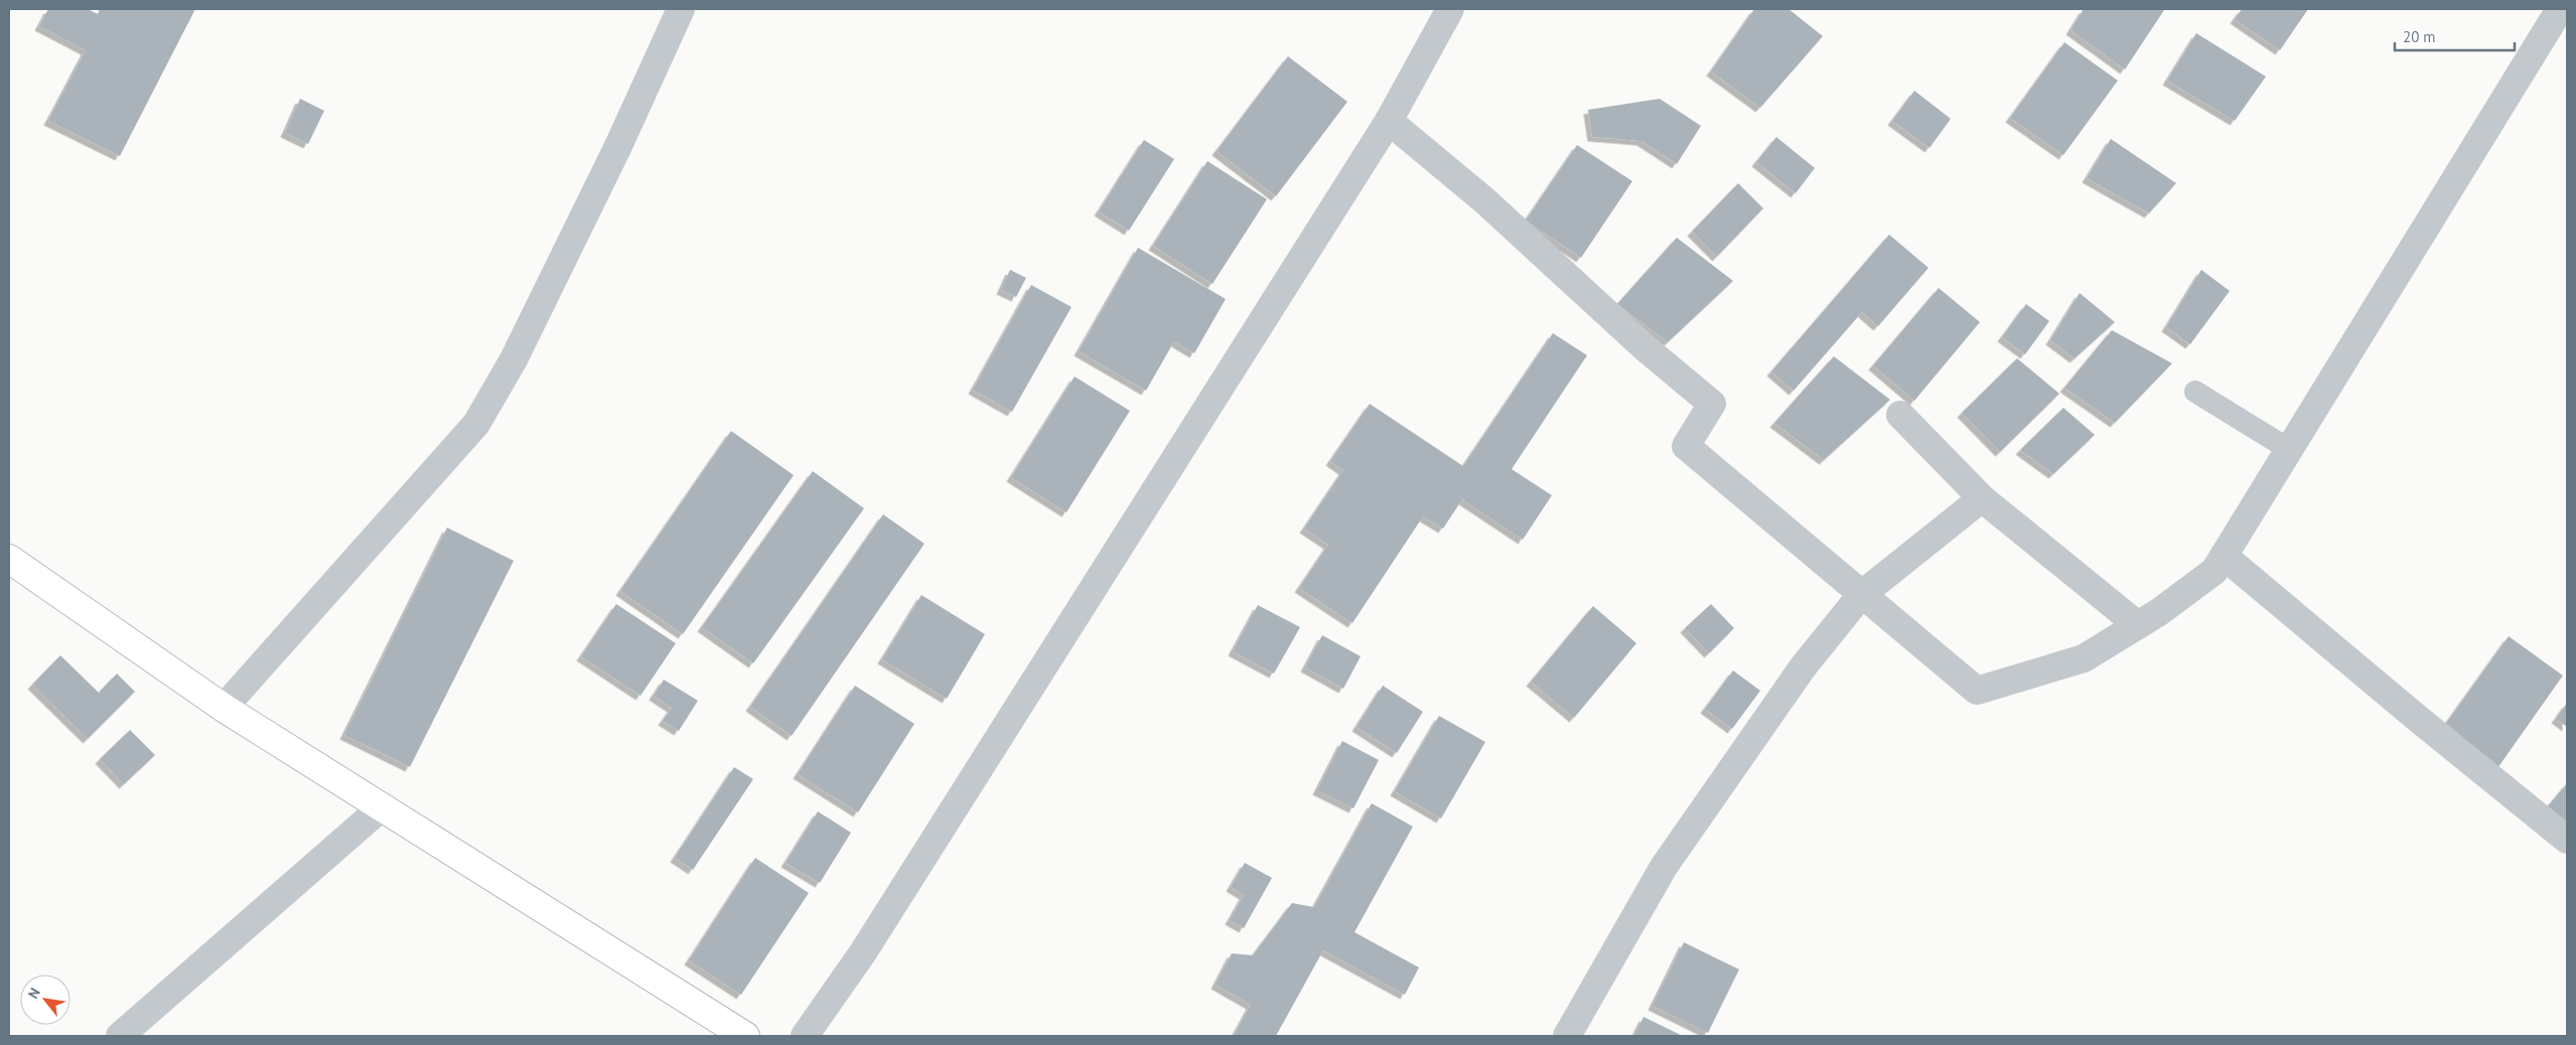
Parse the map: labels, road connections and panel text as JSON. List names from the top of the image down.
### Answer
{
  "scale_bar": "20 m",
  "north": "top left"
}
